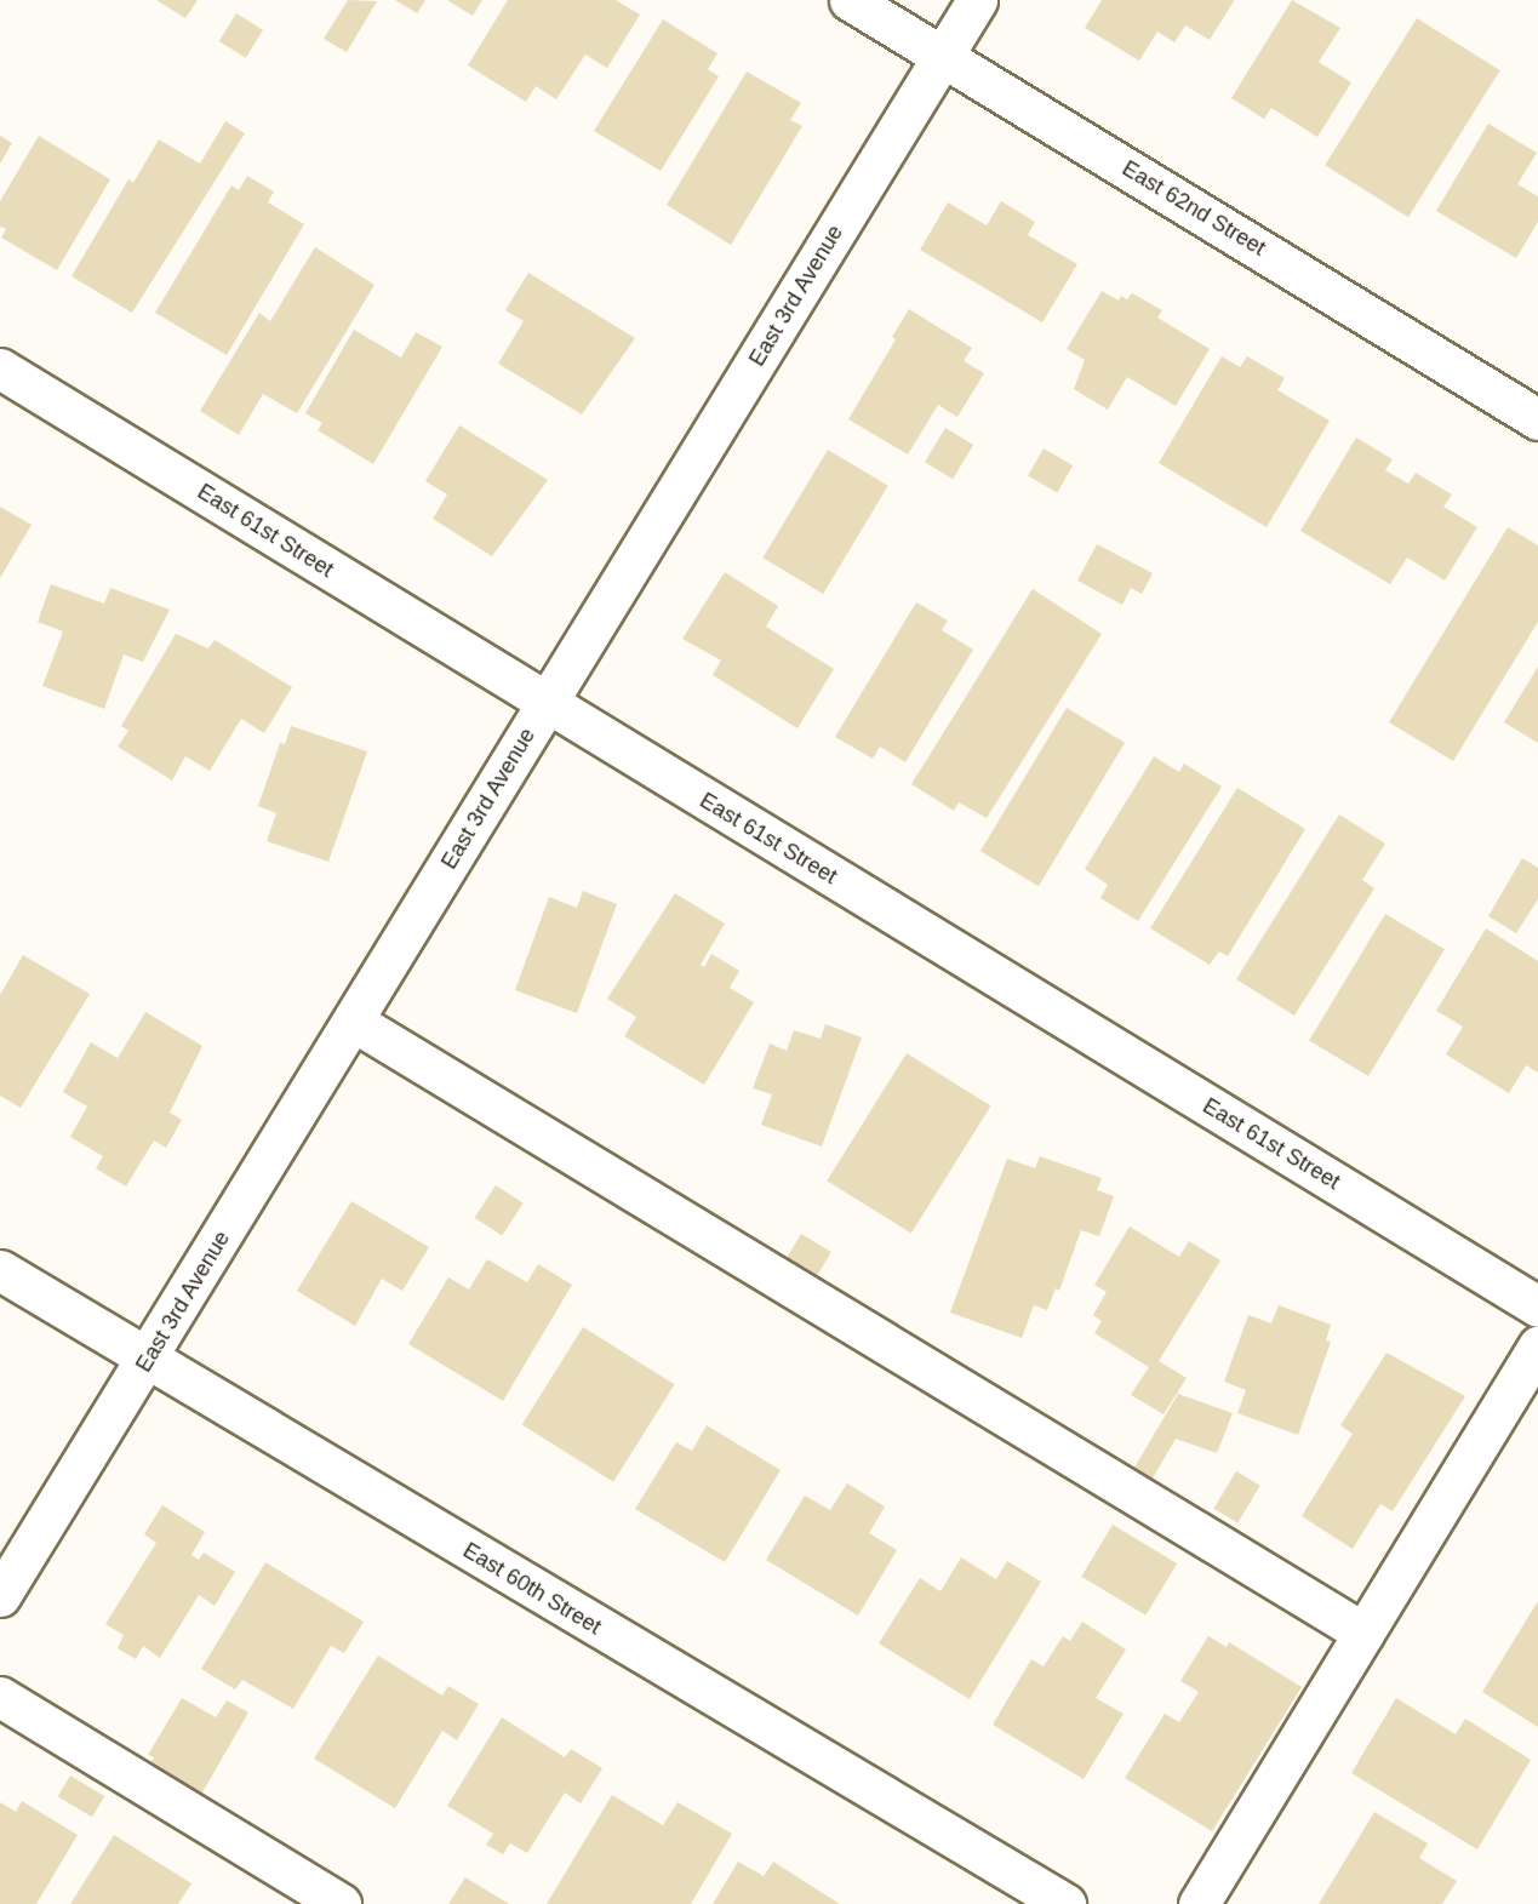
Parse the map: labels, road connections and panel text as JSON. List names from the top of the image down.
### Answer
{
  "streets": {
    "street": [
      "East 62nd Street",
      "East 3rd Avenue",
      "East 61st Street",
      "East 60th Street"
    ]
  },
  "crossings": [
    ["East 62nd Street", "East 3rd Avenue"],
    ["East 3rd Avenue", "East 61st Street"],
    ["East 3rd Avenue", "East 60th Street"]
  ]
}
